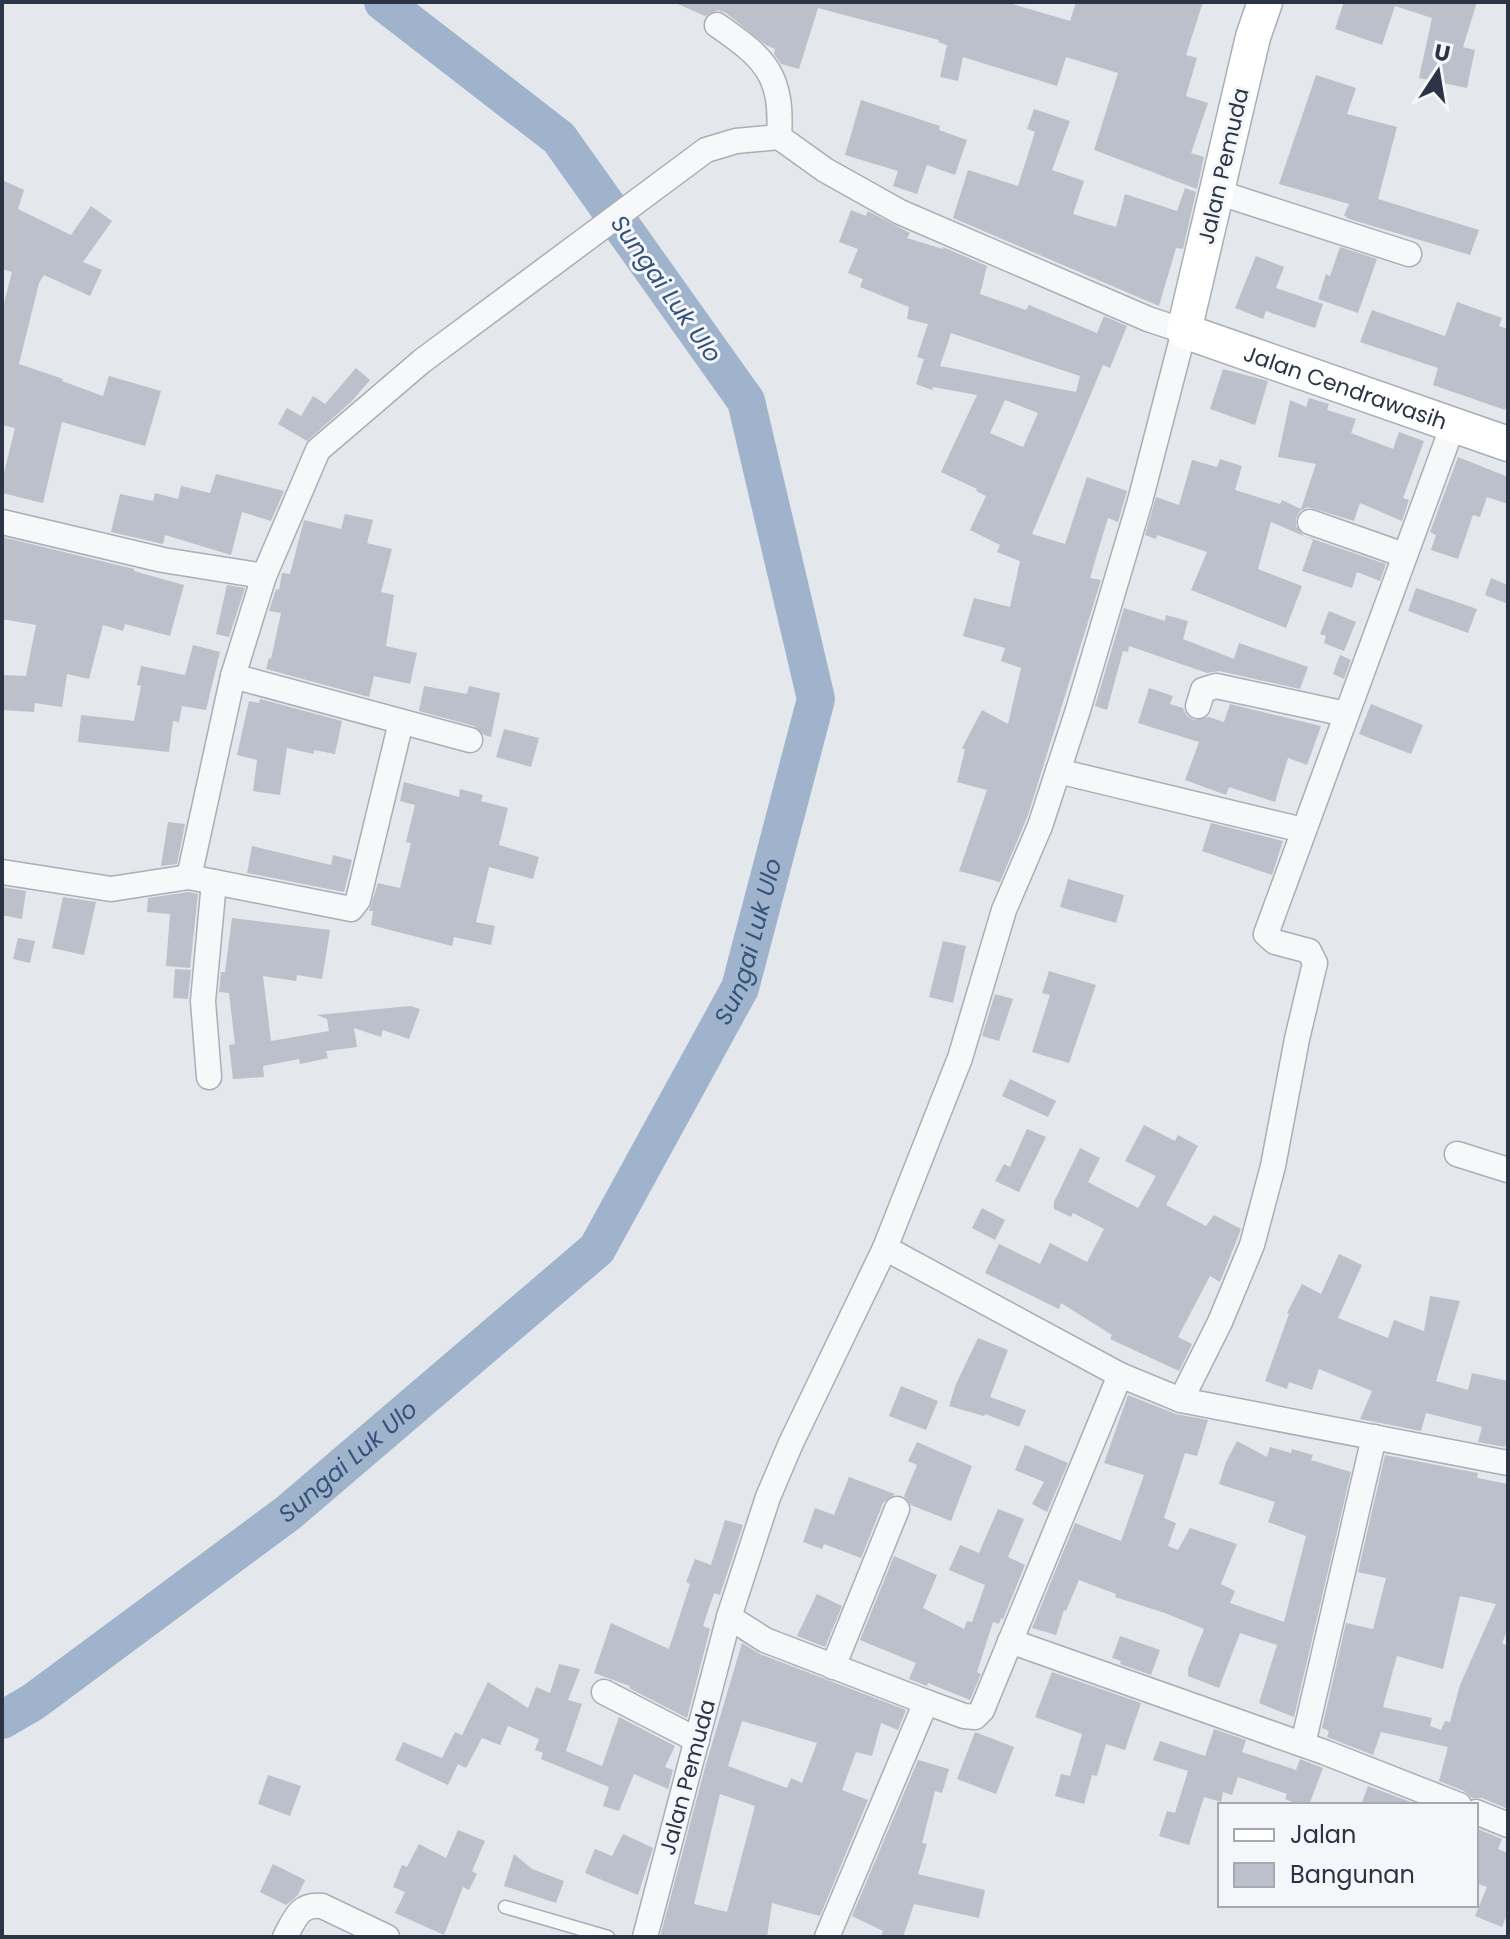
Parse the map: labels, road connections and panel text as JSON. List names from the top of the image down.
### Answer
{
  "streets": {
    "main road": ["Jalan Pemuda", "Jalan Cendrawasih"]
  },
  "crossings": [
    ["Jalan Pemuda", "Jalan Cendrawasih"]
  ],
  "water": ["Sungai Luk Ulo"],
  "legend": ["Jalan", "Bangunan"],
  "north": "top"
}
